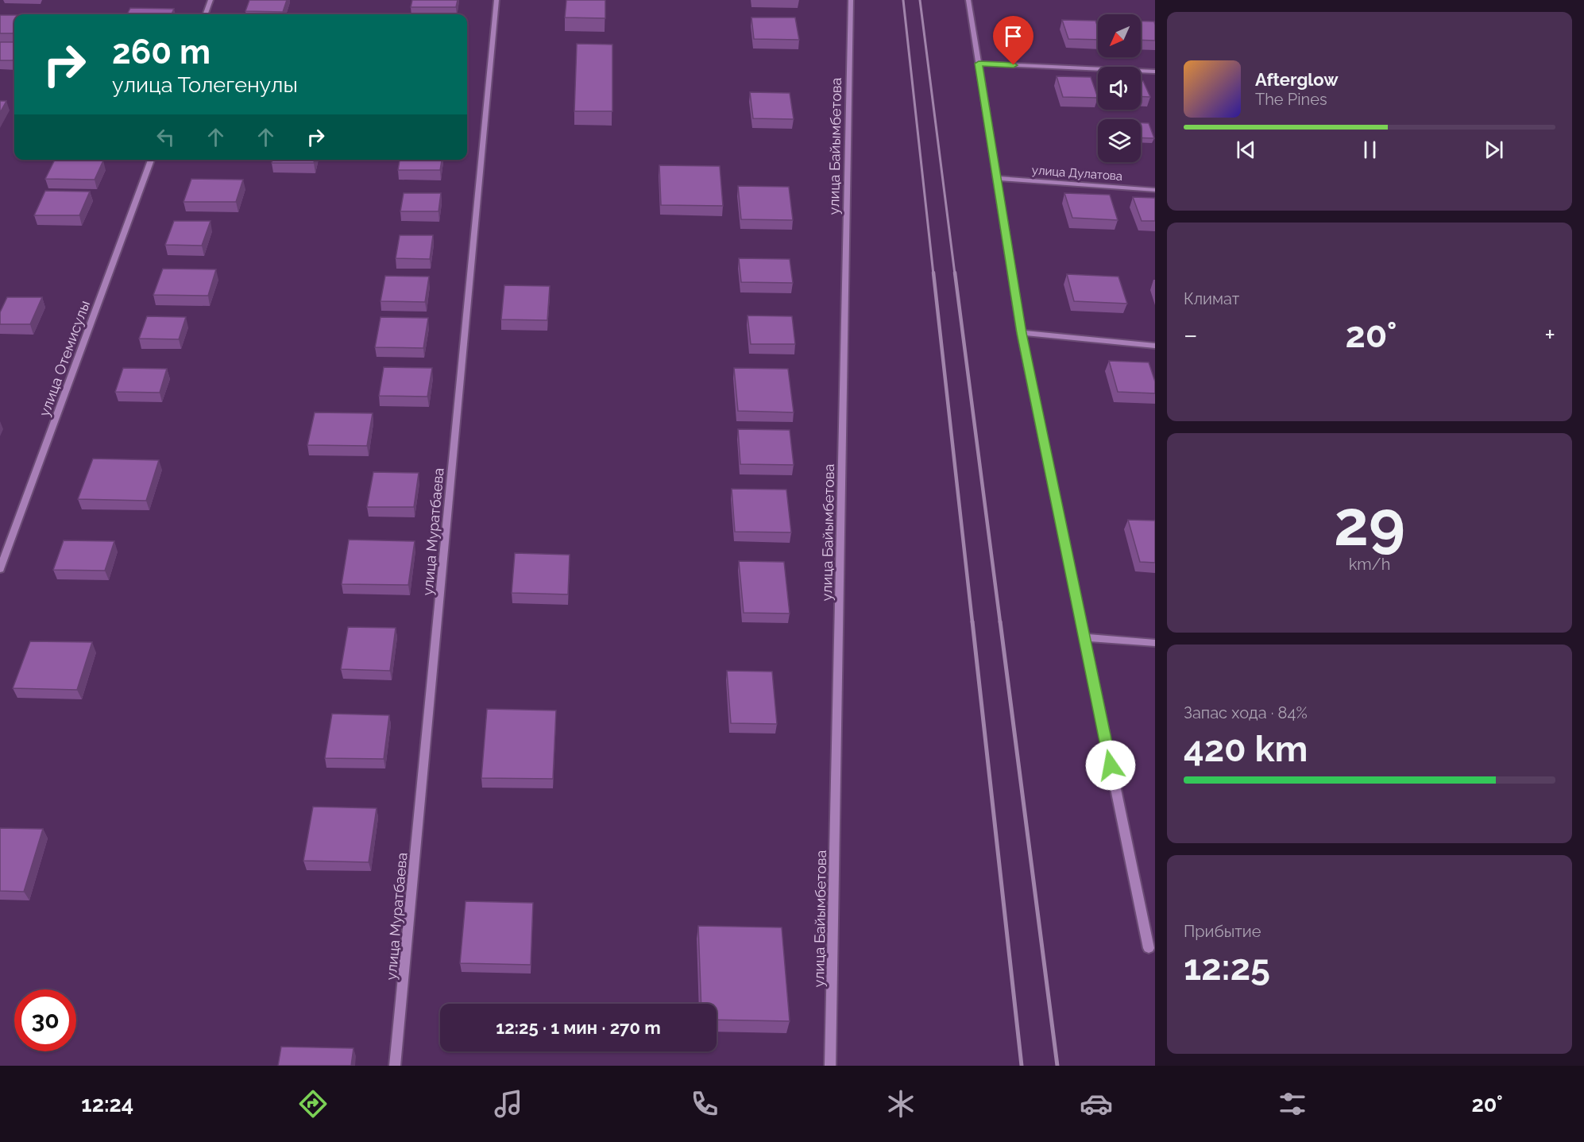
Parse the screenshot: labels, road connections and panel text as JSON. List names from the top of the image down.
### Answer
{
  "streets": {
    "street": [
      "улица Байымбетова",
      "улица Дулатова",
      "улица Отемисулы",
      "улица Муратбаева"
    ]
  },
  "north": "bottom left",
  "page": {
    "turn": ["260 m", "улица Толегенулы"],
    "song": ["Afterglow", "The Pines"],
    "tile": [
      "Климат",
      ["29", "km/h"],
      ["Запас хода · 84%", "420 km"],
      ["Прибытие", "12:25"]
    ],
    "heat": ["−", "20°", "+"],
    "limit": "30",
    "trip": "12:25 · 1 мин · 270 m",
    "tabs": ["12:24", "20°"]
  }
}
